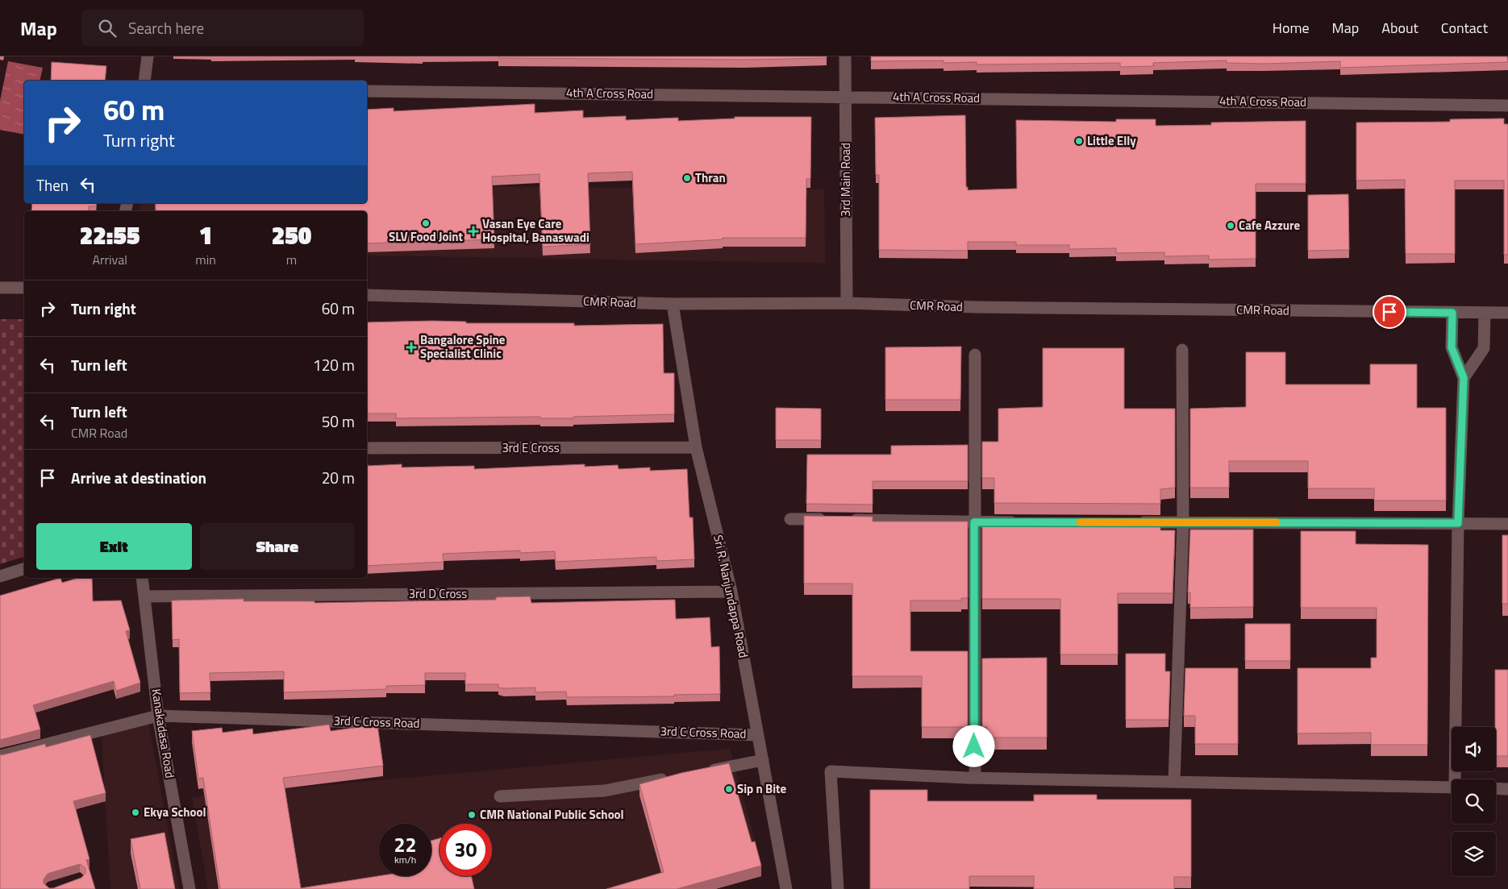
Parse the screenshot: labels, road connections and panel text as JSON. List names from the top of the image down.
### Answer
{
  "streets": {
    "street": [
      "4th A Cross Road",
      "3rd Main Road",
      "CMR Road",
      "3rd E Cross",
      "3rd D Cross",
      "Sri R. Nanjundappa Road",
      "3rd C Cross Road",
      "Kanakadasa Road"
    ]
  },
  "crossings": [
    ["4th A Cross Road", "3rd Main Road"],
    ["3rd Main Road", "CMR Road"],
    ["CMR Road", "Sri R. Nanjundappa Road"],
    ["3rd E Cross", "Sri R. Nanjundappa Road"],
    ["3rd D Cross", "Sri R. Nanjundappa Road"],
    ["3rd D Cross", "Kanakadasa Road"],
    ["Sri R. Nanjundappa Road", "3rd C Cross Road"],
    ["3rd C Cross Road", "Kanakadasa Road"]
  ],
  "places": {
    "other": [
      "Little Elly",
      "Thran",
      "SLV Food Joint",
      "Cafe Azzure",
      "Sip n Bite",
      "Ekya School",
      "CMR National Public School"
    ],
    "health": ["Vasan Eye Care Hospital, Banaswadi", "Bangalore Spine Specialist Clinic"]
  },
  "page": {
    "header": "Map",
    "search": "Search here",
    "nav": [
      "Home",
      "Map",
      "About",
      "Contact"
    ],
    "turn": ["60 m", "Turn right"],
    "then": "Then",
    "eta": [
      "22:55",
      "Arrival",
      "1",
      "min",
      "250",
      "m"
    ],
    "list": [
      {
        "name": "Turn right",
        "value": "60 m"
      },
      {
        "name": "Turn left",
        "value": "120 m"
      },
      {
        "name": "Turn left",
        "note": "CMR Road",
        "value": "50 m"
      },
      {
        "name": "Arrive at destination",
        "value": "20 m"
      }
    ],
    "buttons": ["Exit", "Share"],
    "speed": "22 km/h",
    "limit": "30"
  }
}
